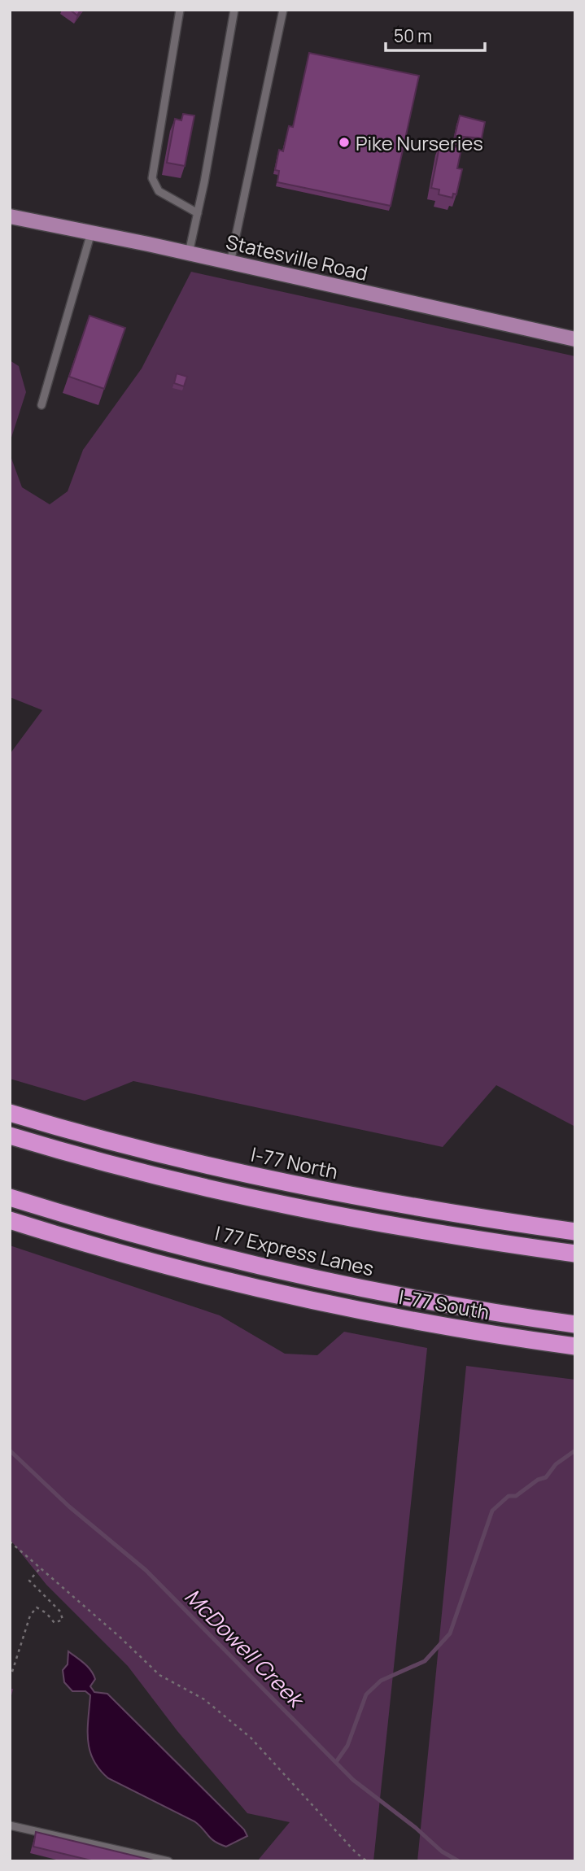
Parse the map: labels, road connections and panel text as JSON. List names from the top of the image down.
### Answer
{
  "streets": {
    "highway": ["I-77 North", "I 77 Express Lanes", "I-77 South"],
    "main road": ["Statesville Road"]
  },
  "water": ["McDowell Creek"],
  "places": ["Pike Nurseries"],
  "scale_bar": "50 m"
}
